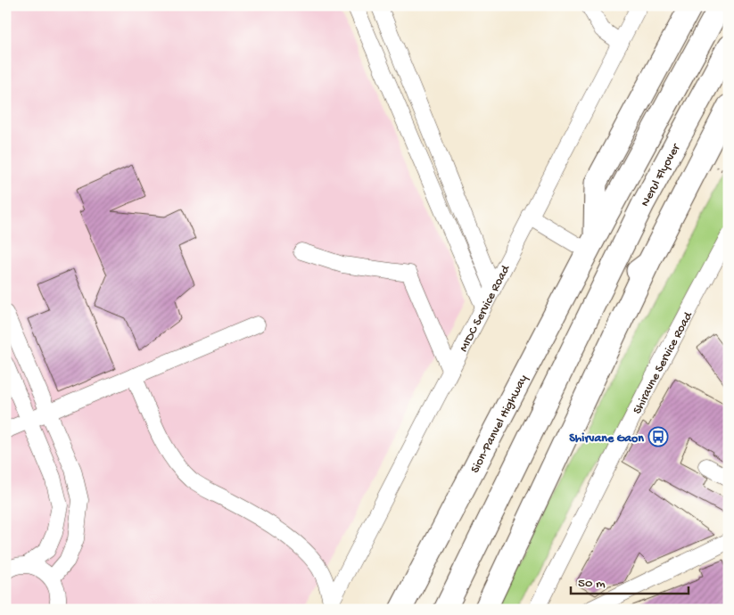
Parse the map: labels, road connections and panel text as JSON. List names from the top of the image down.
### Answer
{
  "streets": {
    "highway": ["Nerul Flyover", "Sion-Panvel Highway"],
    "street": ["MIDC Service Road", "Shiravne Service Road"]
  },
  "crossings": [
    ["Nerul Flyover", "Sion-Panvel Highway"]
  ],
  "places": {
    "bus stop": ["Shirvane Gaon"]
  },
  "scale_bar": "50 m"
}
